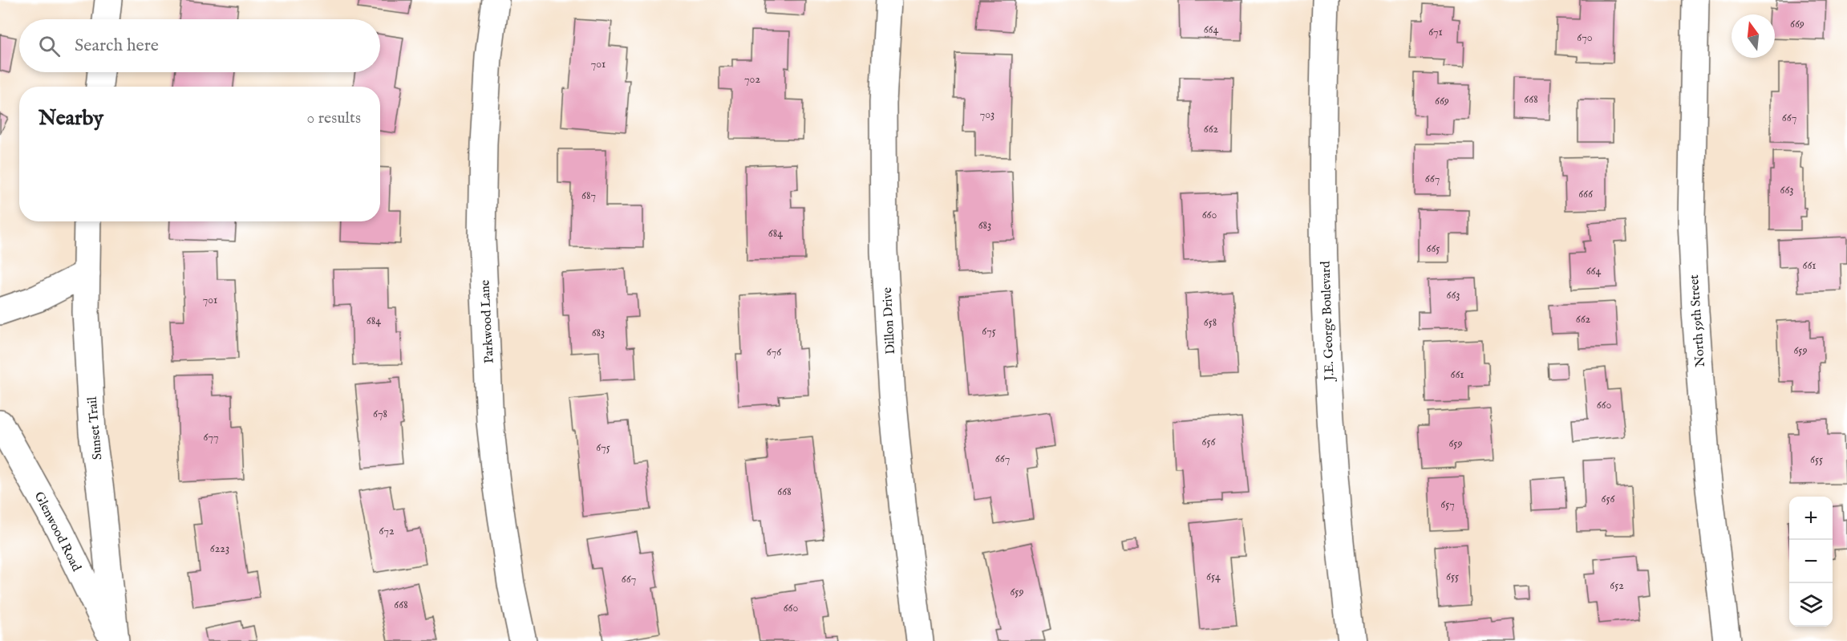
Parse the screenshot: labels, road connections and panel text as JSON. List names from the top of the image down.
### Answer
{
  "streets": {
    "street": [
      "Dillon Drive",
      "J.E. George Boulevard",
      "North 59th Street",
      "Parkwood Lane",
      "Sunset Trail",
      "Glenwood Road"
    ]
  },
  "crossings": [
    ["Sunset Trail", "Glenwood Road"]
  ],
  "house_numbers": [
    "669",
    "664",
    "671",
    "670",
    "701",
    "702",
    "668",
    "669",
    "703",
    "667",
    "662",
    "667",
    "663",
    "666",
    "687",
    "660",
    "683",
    "684",
    "665",
    "661",
    "664",
    "663",
    "701",
    "662",
    "684",
    "658",
    "675",
    "683",
    "659",
    "676",
    "661",
    "660",
    "678",
    "677",
    "656",
    "659",
    "675",
    "667",
    "655",
    "668",
    "656",
    "657",
    "672",
    "6223",
    "654",
    "655",
    "667",
    "652",
    "659",
    "668",
    "660"
  ],
  "north": "top",
  "page": {
    "search": "Search here",
    "heading": ["Nearby", "0 results"],
    "map_buttons": ["+", "−"]
  }
}
